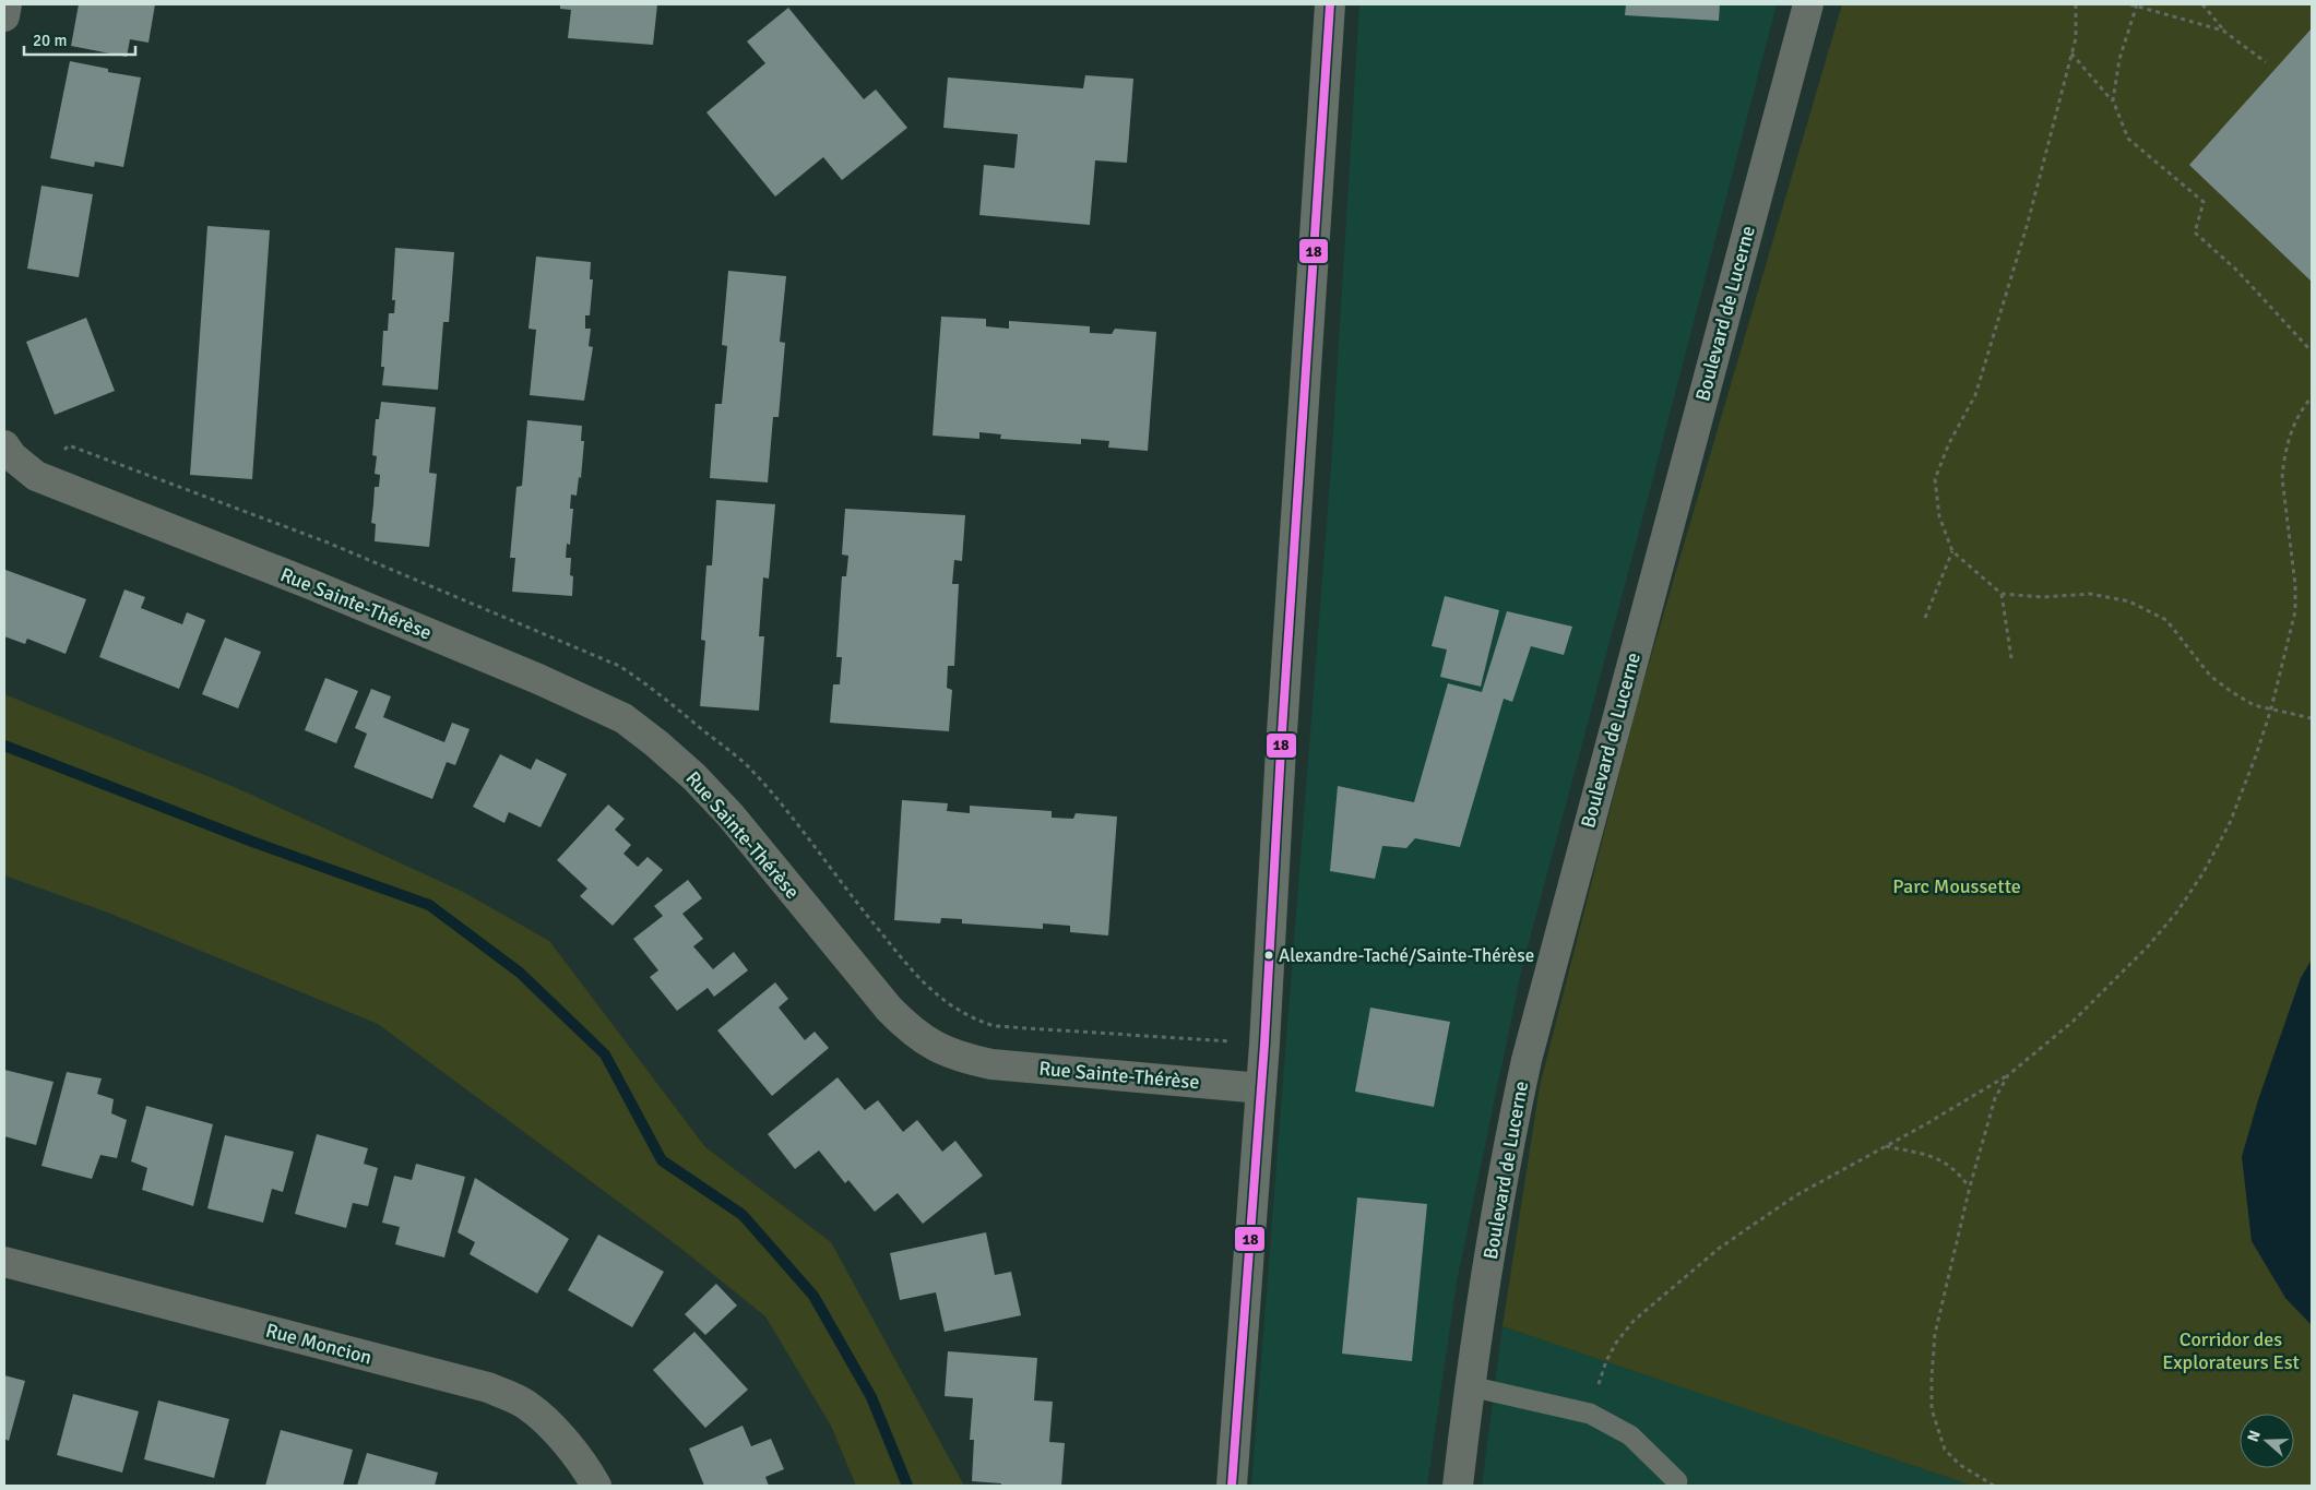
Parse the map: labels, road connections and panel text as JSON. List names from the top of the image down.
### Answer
{
  "streets": {
    "street": ["Boulevard de Lucerne", "Rue Sainte-Thérèse", "Rue Moncion"]
  },
  "parks": ["Parc Moussette", "Corridor des Explorateurs Est"],
  "places": ["Alexandre-Taché/Sainte-Thérèse"],
  "lines": ["transit line 18"],
  "scale_bar": "20 m",
  "north": "left"
}
